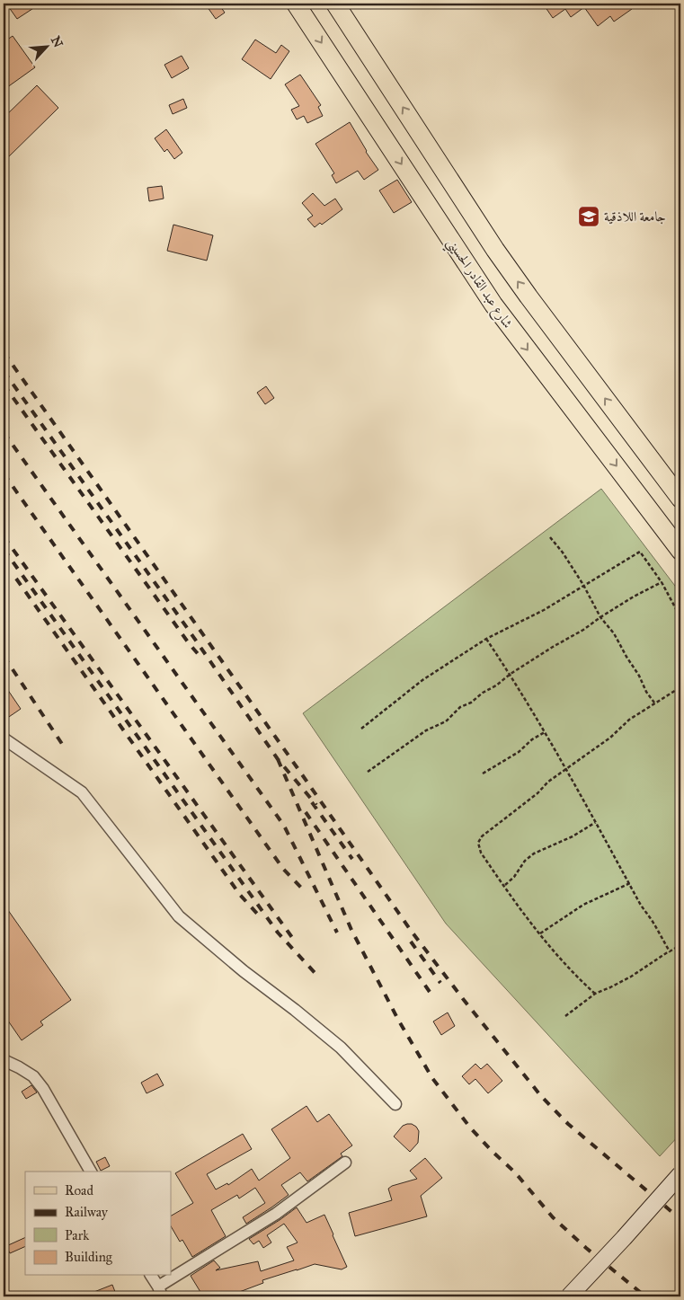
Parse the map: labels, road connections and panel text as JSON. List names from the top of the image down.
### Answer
{
  "streets": {
    "main road": ["شارع عبد القادر الحسيني"]
  },
  "places": {
    "school or university": ["جامعة اللاذقية"]
  },
  "legend": [
    "Road",
    "Railway",
    "Park",
    "Building"
  ],
  "north": "top right"
}
